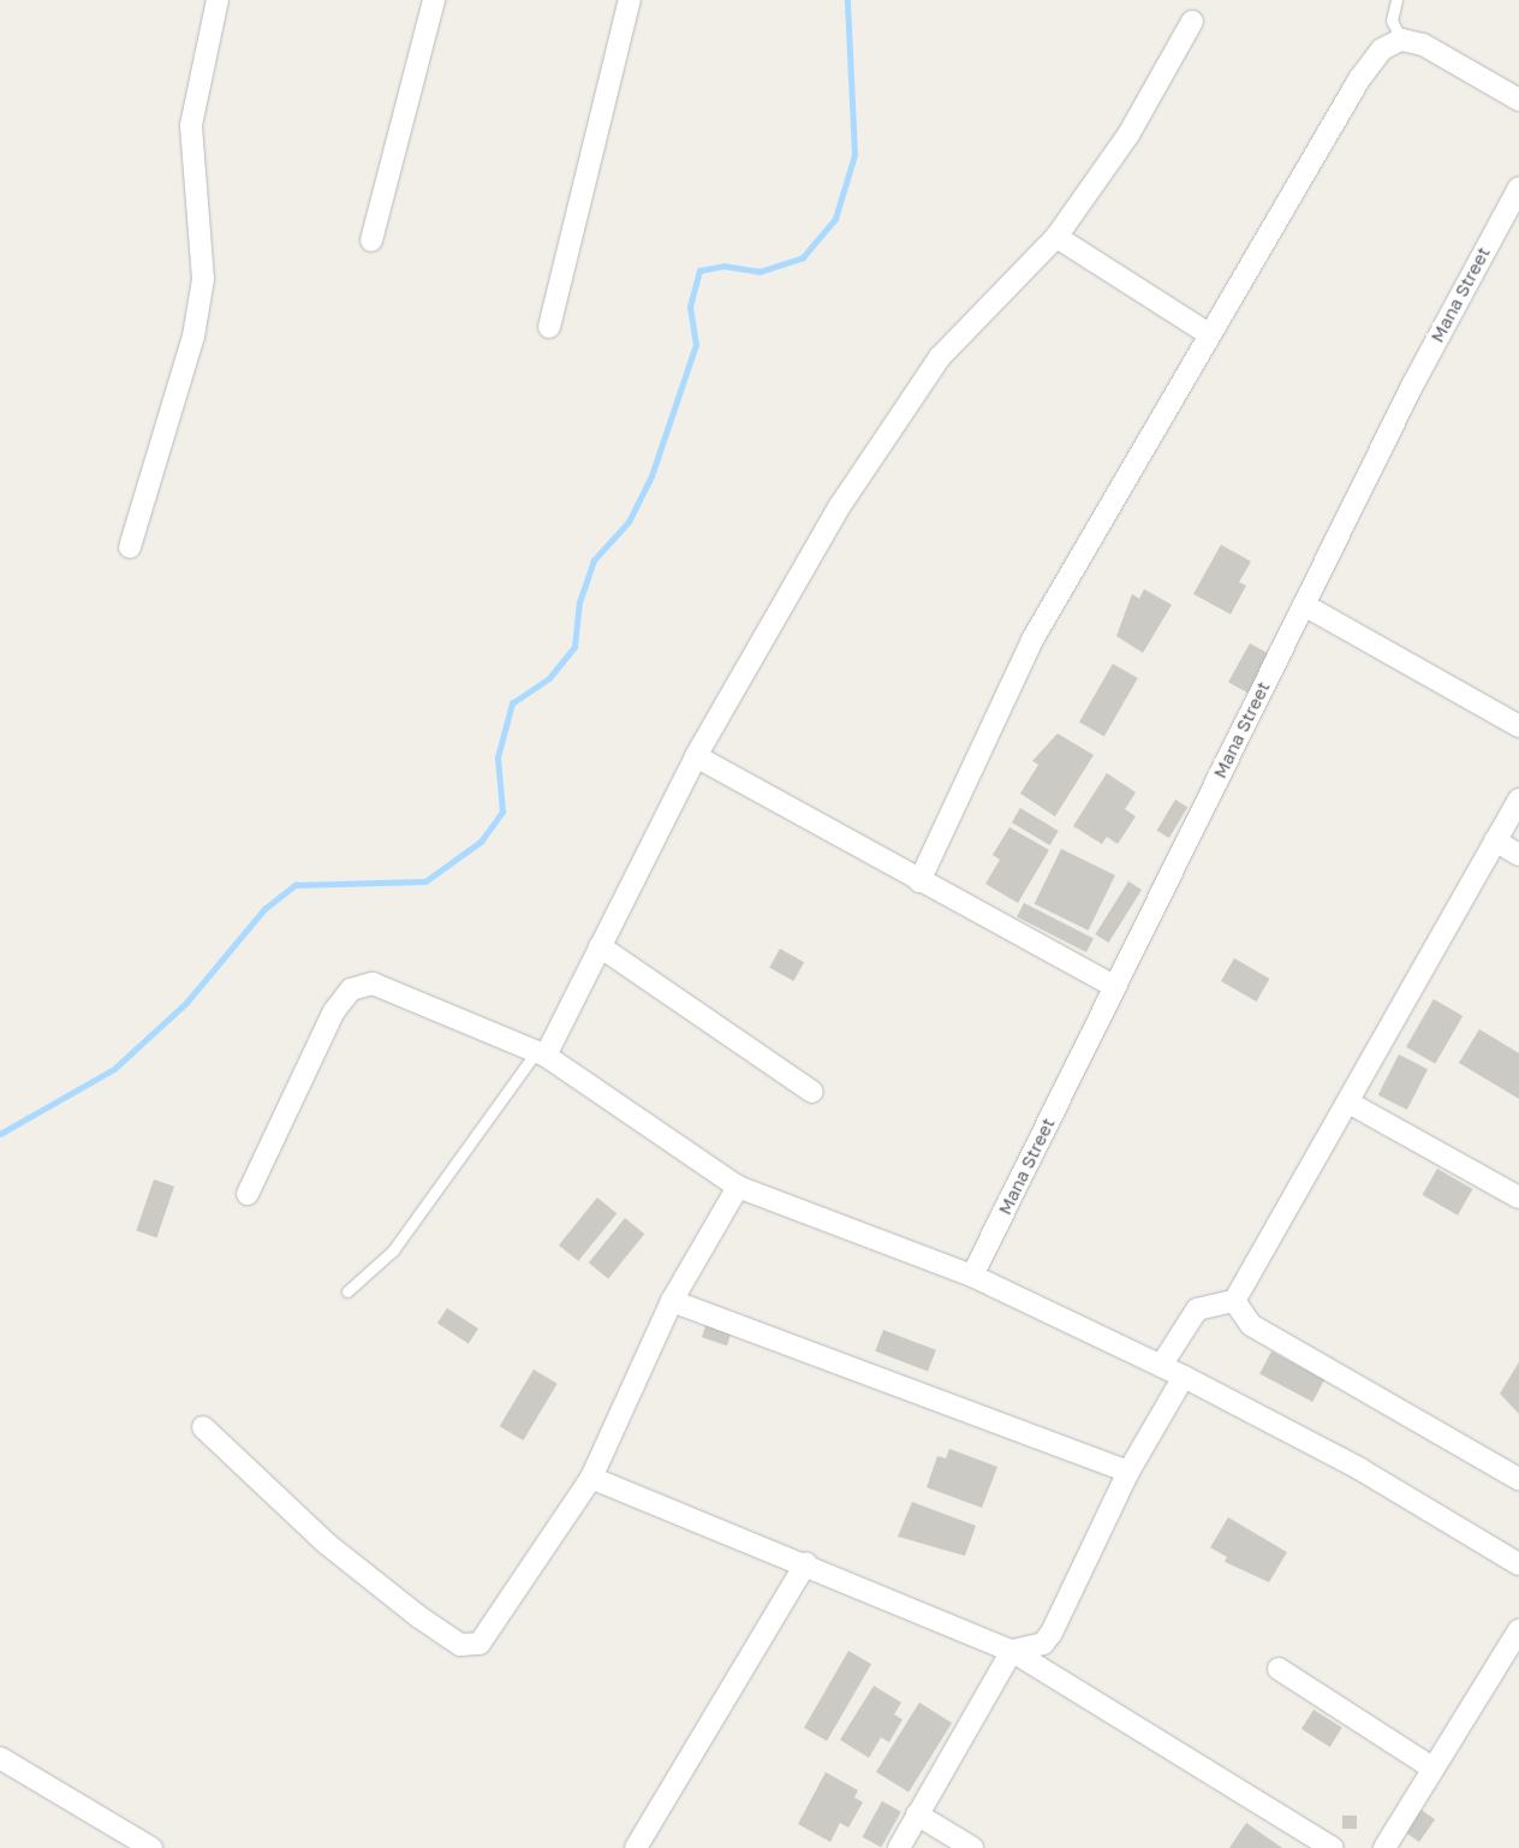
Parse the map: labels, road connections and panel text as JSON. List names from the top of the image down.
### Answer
{
  "streets": {
    "street": ["Mana Street"]
  }
}
